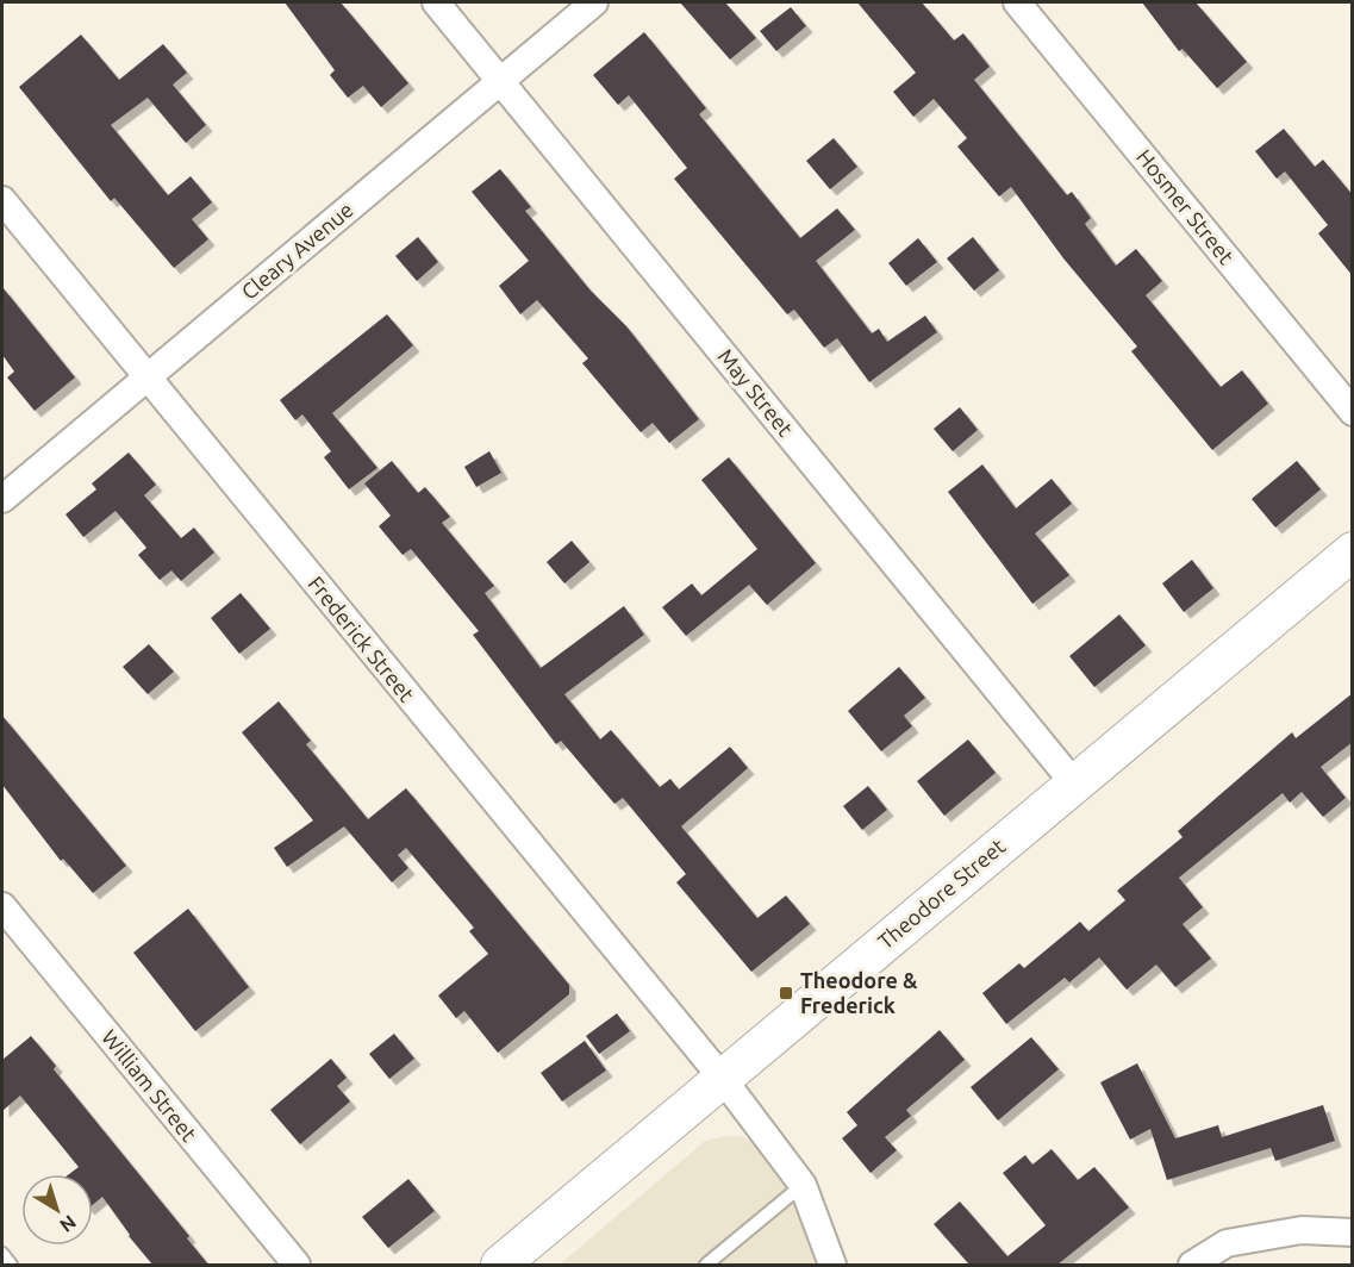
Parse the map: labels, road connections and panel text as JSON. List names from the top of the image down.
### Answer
{
  "streets": {
    "main road": ["Theodore Street"],
    "street": [
      "Hosmer Street",
      "Cleary Avenue",
      "May Street",
      "Frederick Street",
      "William Street"
    ]
  },
  "crossings": [
    ["Cleary Avenue", "May Street"],
    ["Cleary Avenue", "Frederick Street"],
    ["May Street", "Theodore Street"],
    ["Frederick Street", "Theodore Street"]
  ],
  "places": {
    "transit": ["Theodore & Frederick"]
  },
  "north": "bottom right"
}
